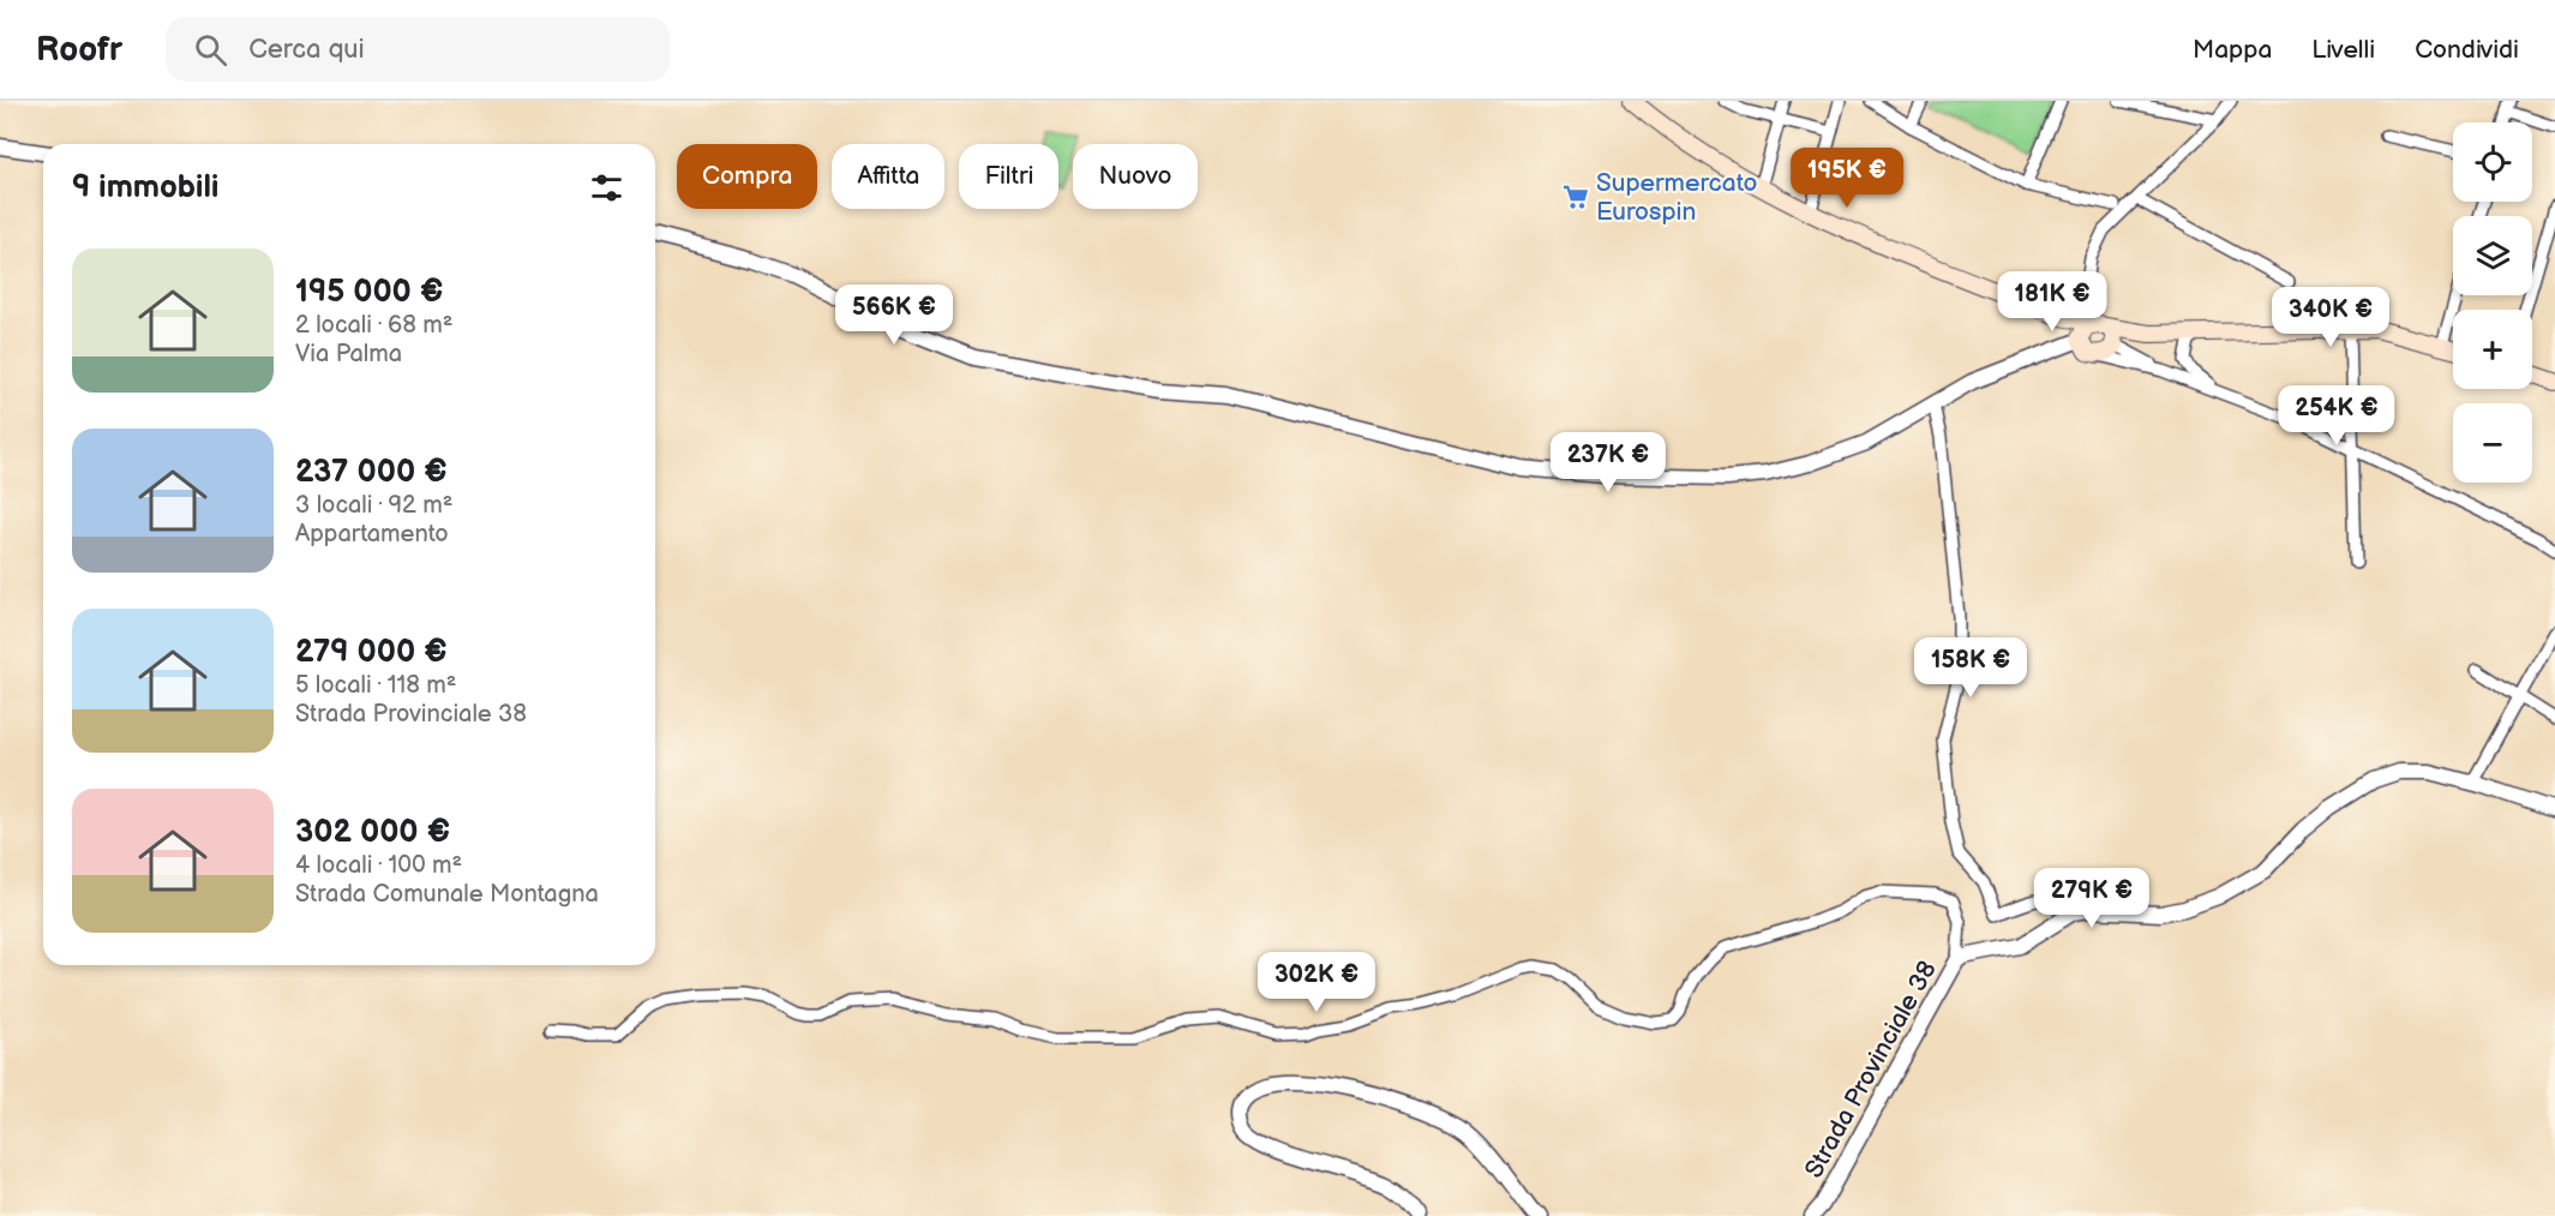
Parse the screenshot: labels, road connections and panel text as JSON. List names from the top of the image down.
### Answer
{
  "streets": {
    "street": ["Strada Provinciale 38"]
  },
  "places": {
    "supermarket": ["Supermercato Eurospin"]
  },
  "page": {
    "header": "Roofr",
    "search": "Cerca qui",
    "nav": ["Mappa", "Livelli", "Condividi"],
    "map_buttons": ["+", "−"],
    "chip": [
      "Compra",
      "Affitta",
      "Filtri",
      "Nuovo"
    ],
    "heading": "9 immobili",
    "price": [
      "195K €",
      "181K €",
      "566K €",
      "340K €",
      "254K €",
      "237K €",
      "158K €",
      "279K €",
      "302K €"
    ],
    "list": [
      {
        "name": "195 000 €",
        "note": "2 locali · 68 m² · Via Palma"
      },
      {
        "name": "237 000 €",
        "note": "3 locali · 92 m² · Appartamento"
      },
      {
        "name": "279 000 €",
        "note": "5 locali · 118 m² · Strada Provinciale 38"
      },
      {
        "name": "302 000 €",
        "note": "4 locali · 100 m² · Strada Comunale Montagna"
      }
    ]
  }
}
